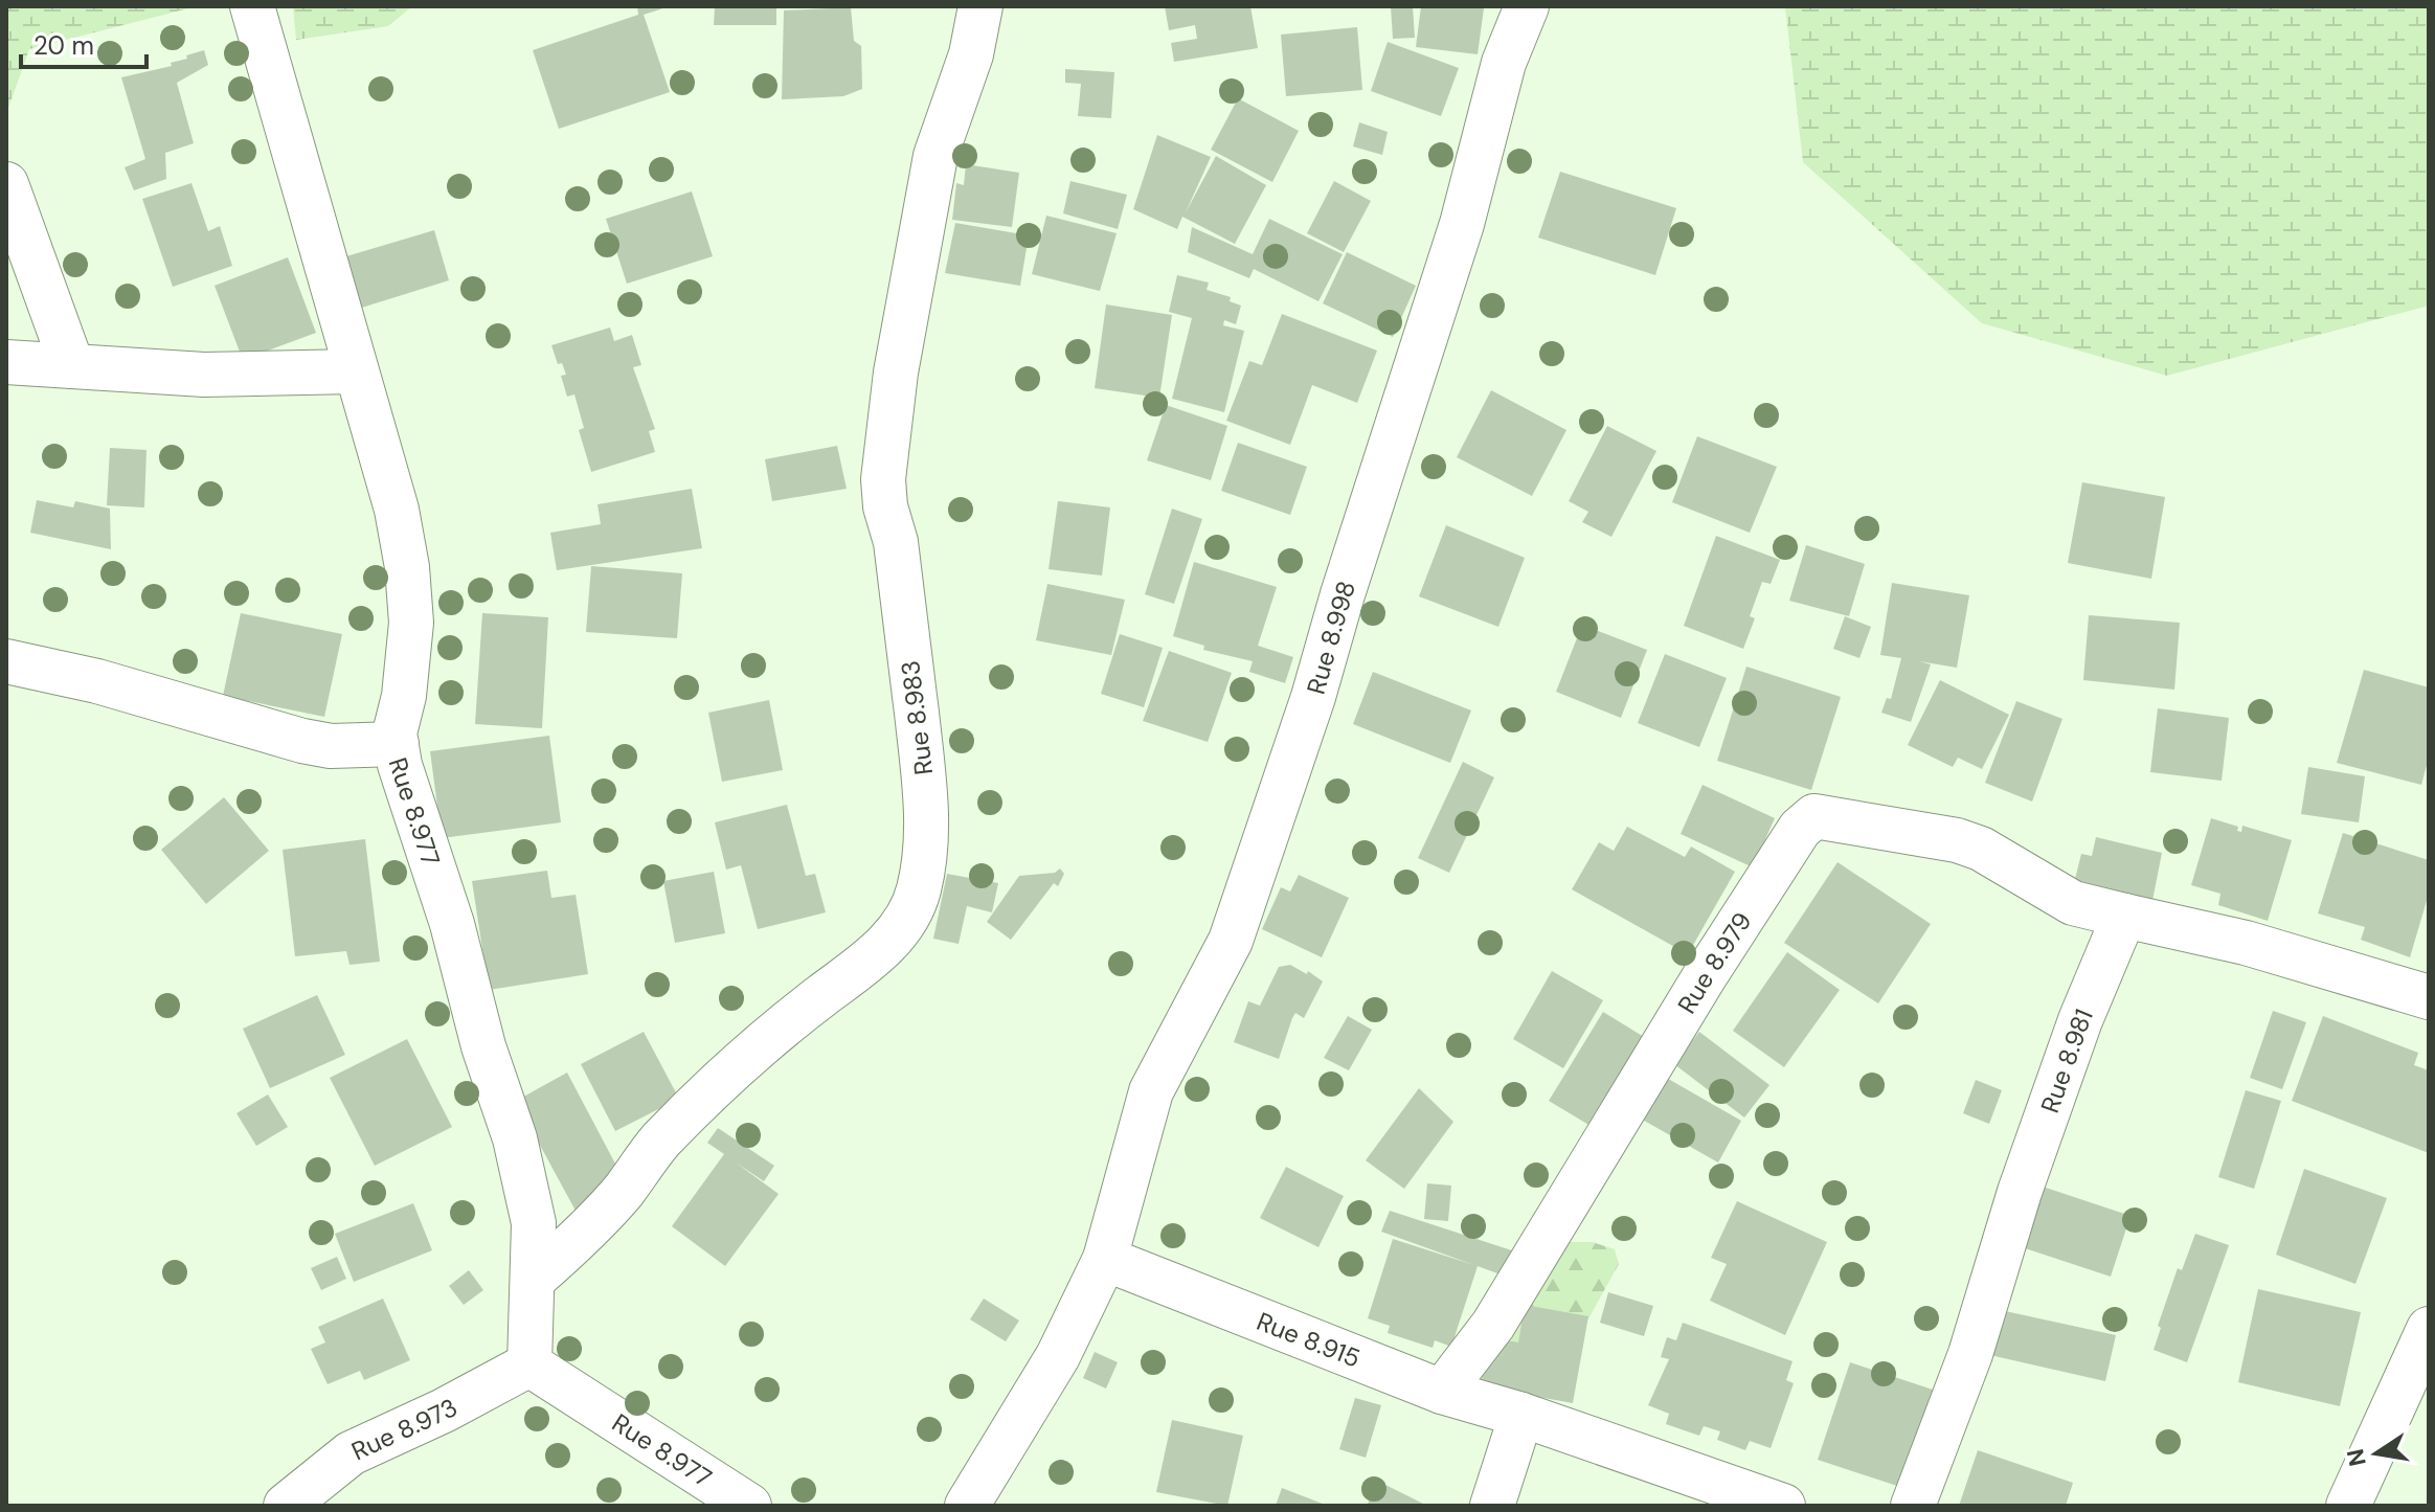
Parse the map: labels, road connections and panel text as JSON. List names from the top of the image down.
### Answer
{
  "streets": {
    "street": [
      "Rue 8.998",
      "Rue 8.983",
      "Rue 8.977",
      "Rue 8.979",
      "Rue 8.981",
      "Rue 8.915",
      "Rue 8.973"
    ]
  },
  "crossings": [
    ["Rue 8.998", "Rue 8.915"],
    ["Rue 8.983", "Rue 8.977"],
    ["Rue 8.977", "Rue 8.973"],
    ["Rue 8.979", "Rue 8.981"],
    ["Rue 8.979", "Rue 8.915"]
  ],
  "scale_bar": "20 m",
  "north": "left"
}
